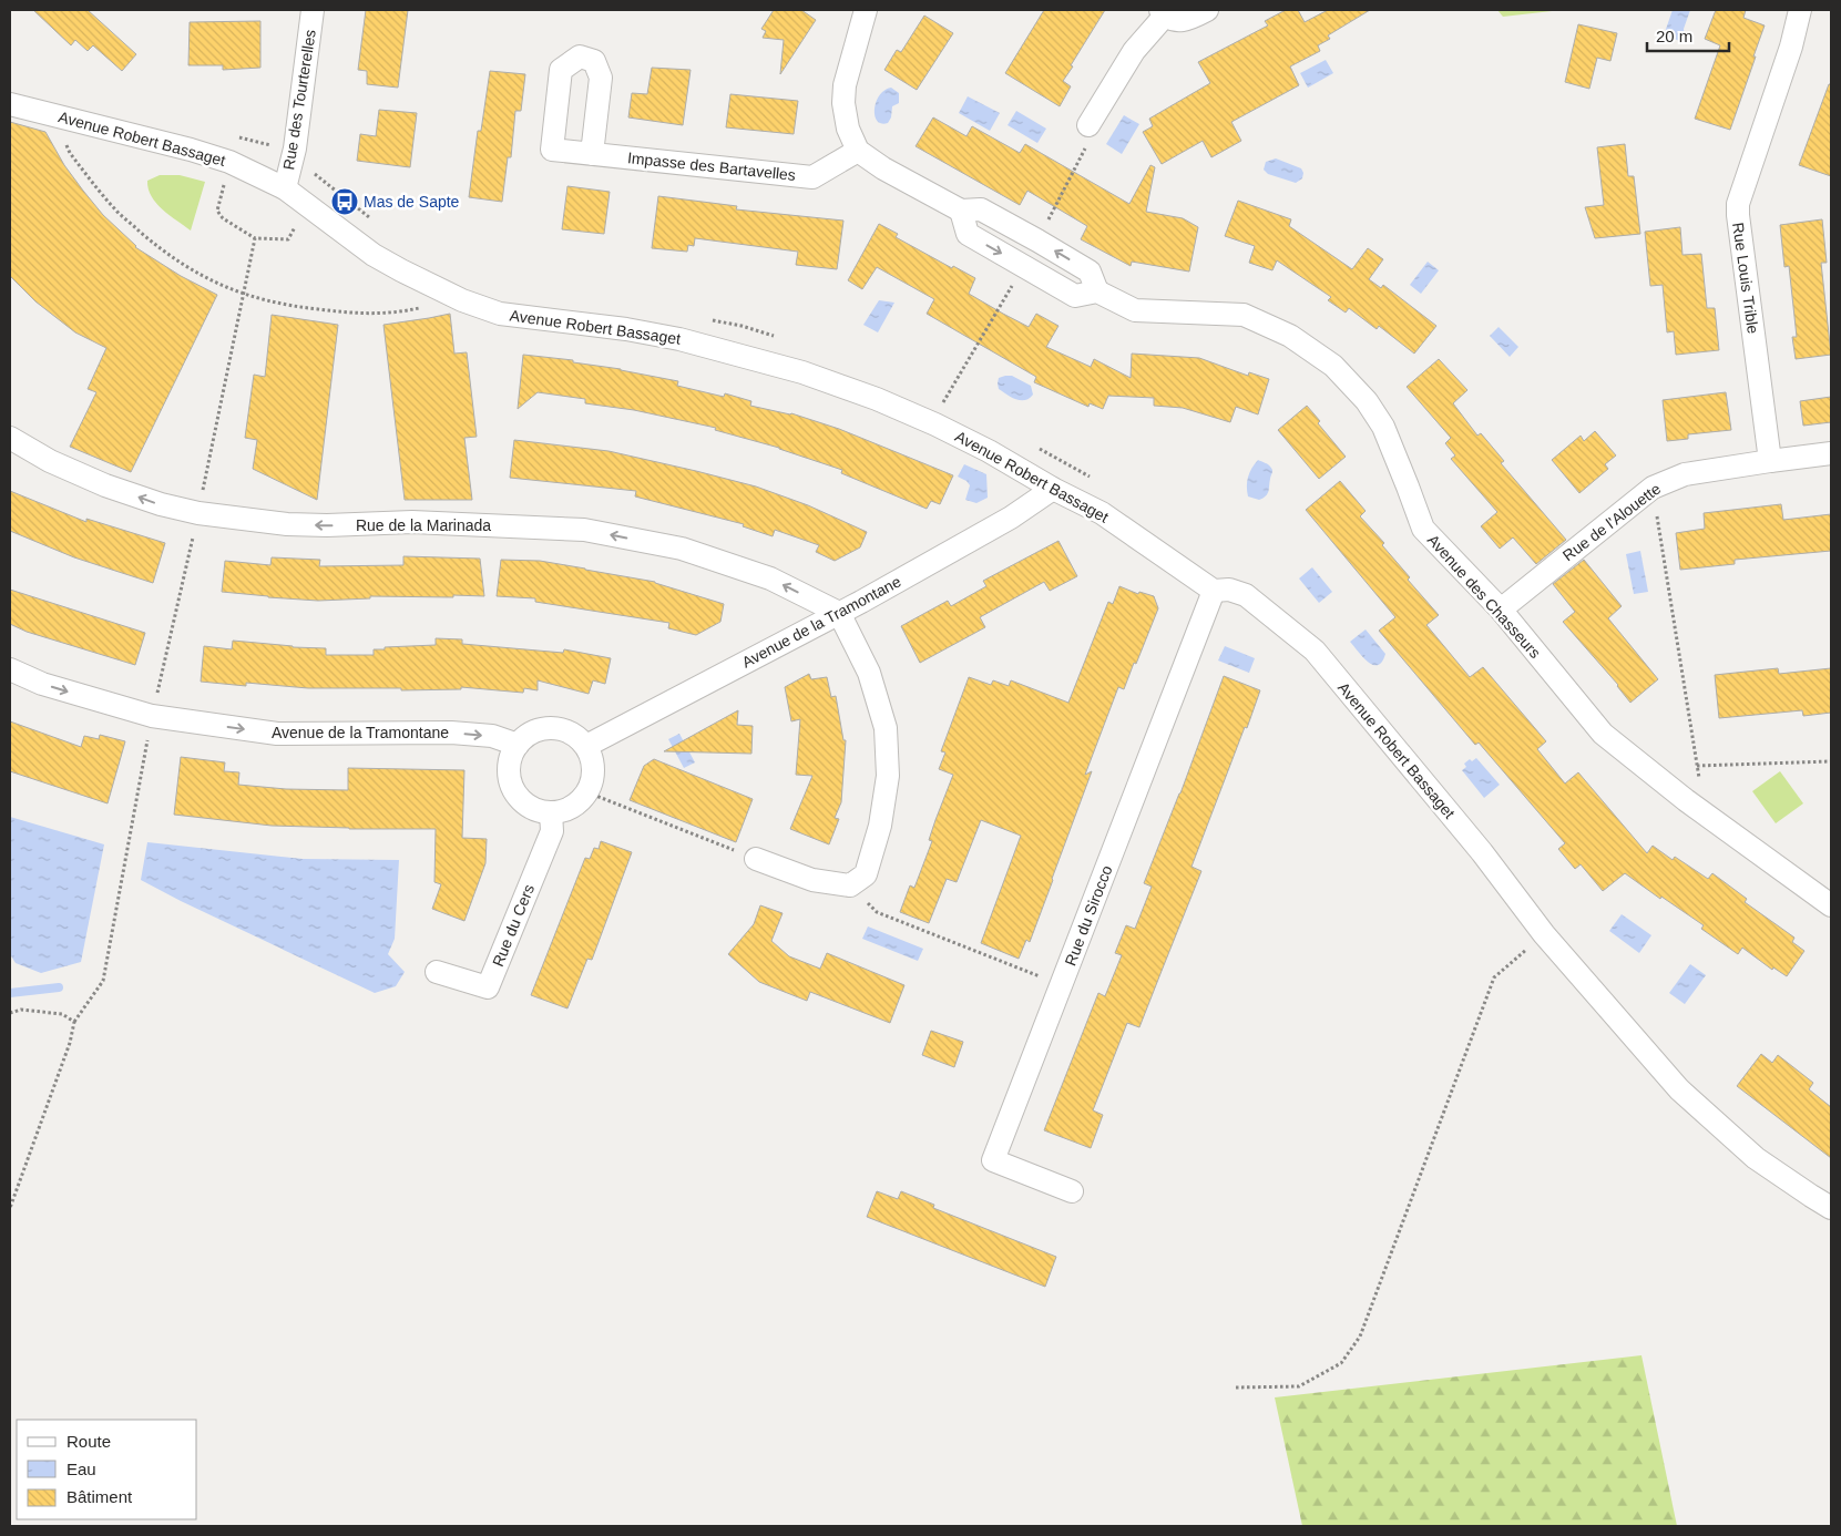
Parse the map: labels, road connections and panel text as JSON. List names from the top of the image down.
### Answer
{
  "streets": {
    "street": [
      "Rue des Tourterelles",
      "Avenue Robert Bassaget",
      "Impasse des Bartavelles",
      "Rue Louis Trible",
      "Rue de l'Alouette",
      "Rue de la Marinada",
      "Avenue des Chasseurs",
      "Avenue de la Tramontane",
      "Rue du Sirocco",
      "Rue du Cers"
    ]
  },
  "crossings": [
    ["Rue des Tourterelles", "Avenue Robert Bassaget"],
    ["Avenue Robert Bassaget", "Avenue de la Tramontane"],
    ["Avenue Robert Bassaget", "Rue du Sirocco"],
    ["Impasse des Bartavelles", "Avenue des Chasseurs"],
    ["Rue Louis Trible", "Rue de l'Alouette"],
    ["Rue de l'Alouette", "Avenue des Chasseurs"],
    ["Rue de la Marinada", "Avenue de la Tramontane"],
    ["Avenue de la Tramontane", "Rue du Cers"]
  ],
  "one_way": ["Rue de la Marinada", "Avenue de la Tramontane"],
  "places": {
    "bus stop": ["Mas de Sapte"]
  },
  "legend": ["Route", "Eau", "Bâtiment"],
  "scale_bar": "20 m"
}
